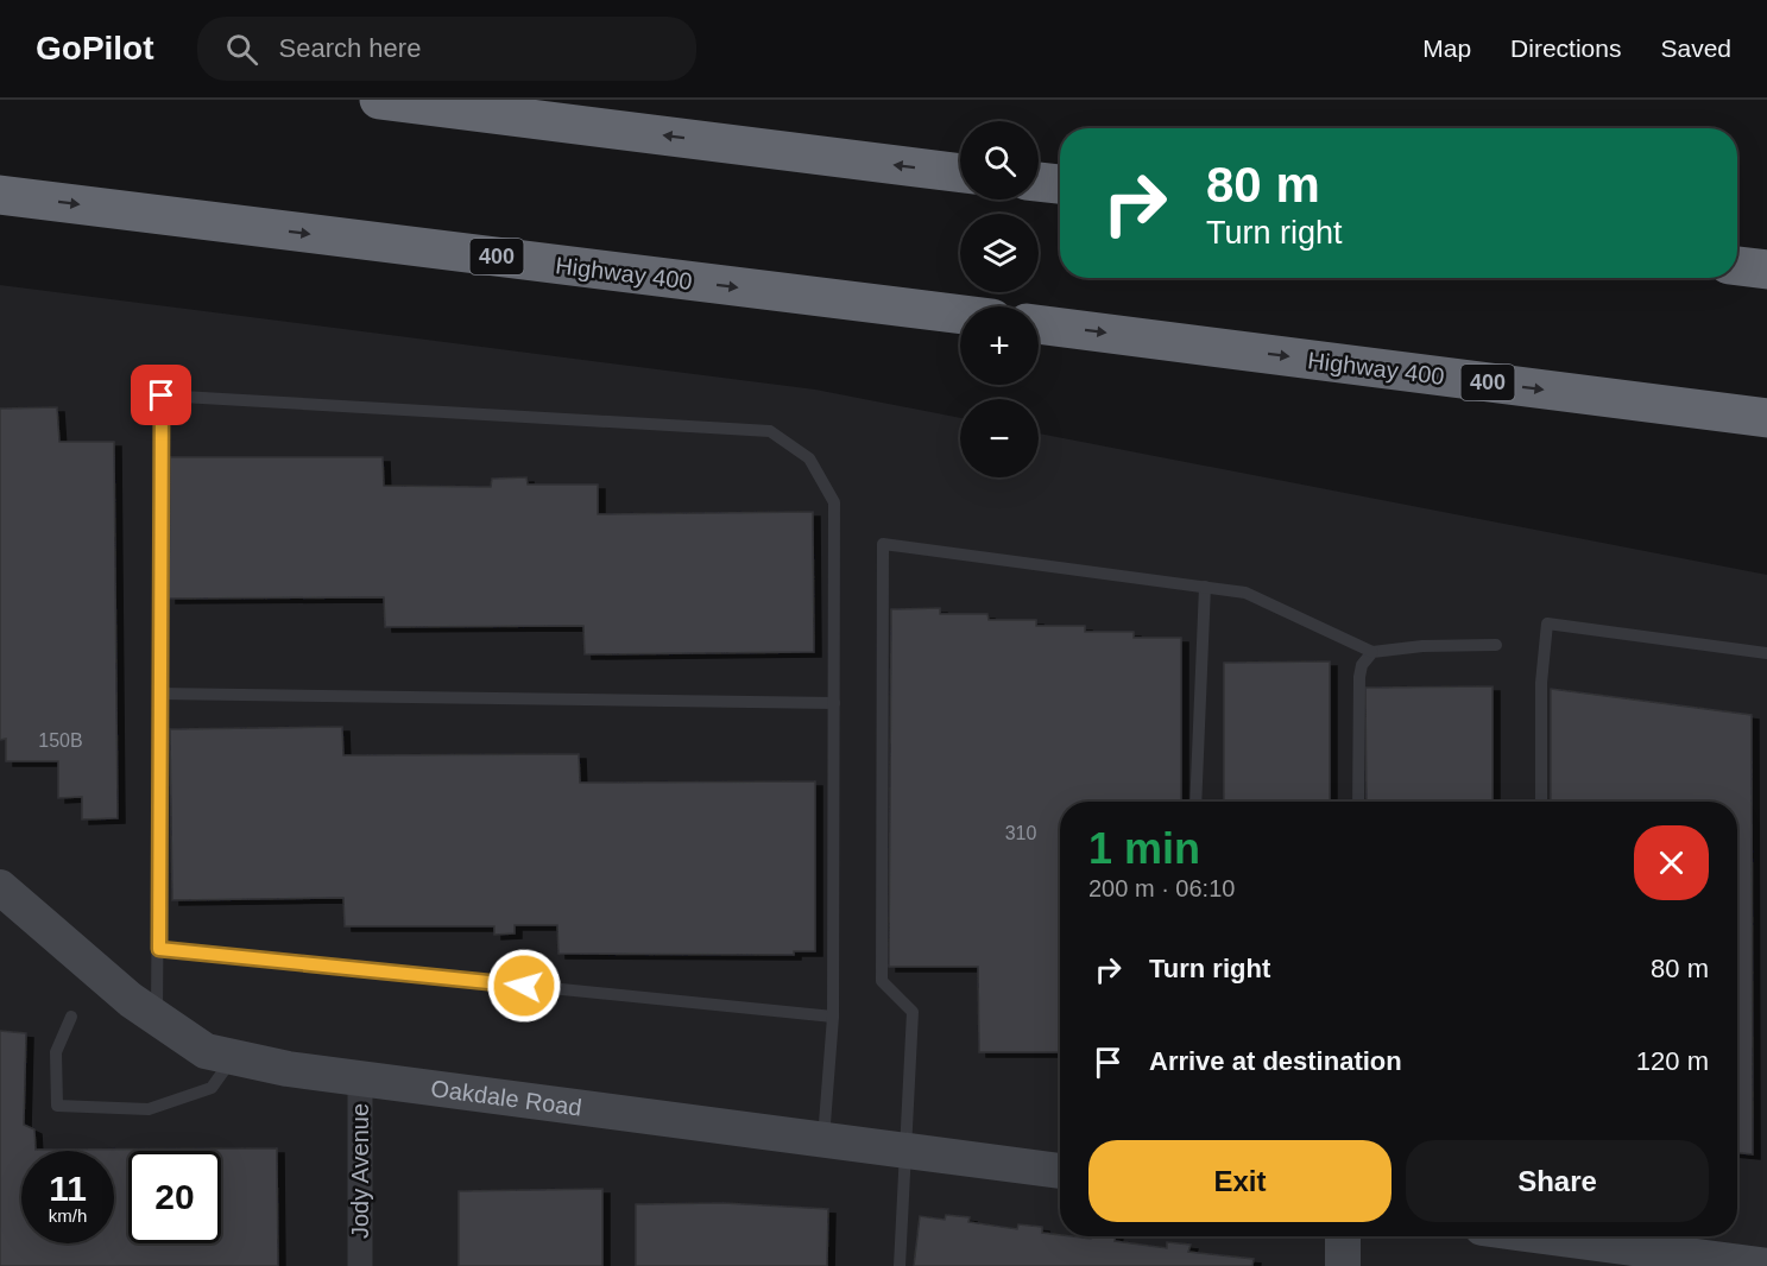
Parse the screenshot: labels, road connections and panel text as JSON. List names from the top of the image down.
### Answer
{
  "streets": {
    "highway": ["400", "Highway 400"],
    "street": ["Oakdale Road", "Jody Avenue"]
  },
  "crossings": [
    ["Oakdale Road", "Jody Avenue"]
  ],
  "house_numbers": ["150B", "310"],
  "page": {
    "header": "GoPilot",
    "search": "Search here",
    "nav": ["Map", "Directions", "Saved"],
    "map_buttons": ["+", "−"],
    "turn": ["80 m", "Turn right"],
    "heading": ["1 min", "200 m · 06:10"],
    "list": [
      {
        "name": "Turn right",
        "value": "80 m"
      },
      {
        "name": "Arrive at destination",
        "value": "120 m"
      }
    ],
    "buttons": ["Exit", "Share"],
    "speed": "11 km/h",
    "limit": "20"
  }
}
